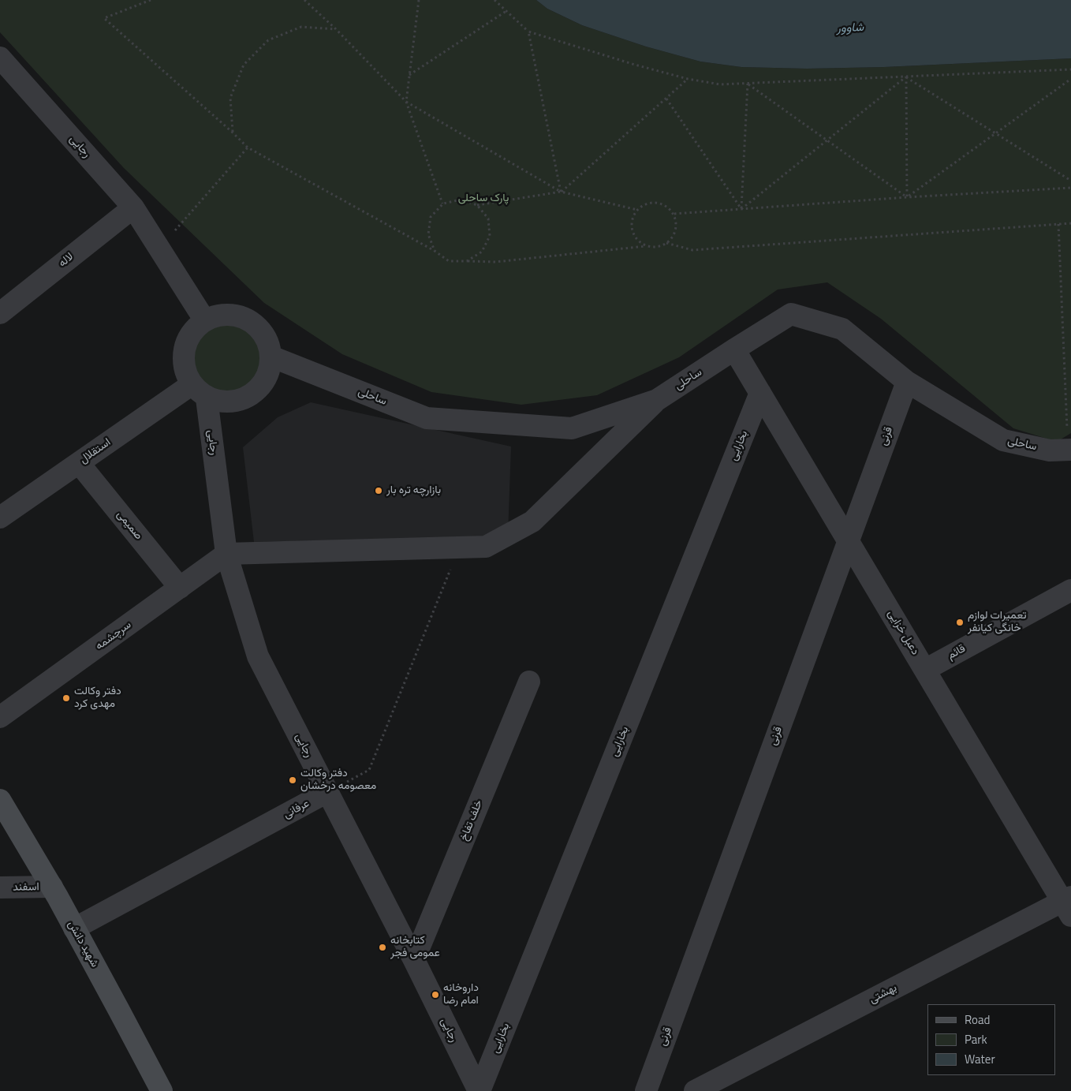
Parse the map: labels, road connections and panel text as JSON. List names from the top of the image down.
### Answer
{
  "streets": {
    "main road": ["شهید دانش"],
    "street": [
      "رجایی",
      "لاله",
      "ساحلی",
      "قرنی",
      "بخارایی",
      "استقلال",
      "صمیمی",
      "دعبل خزایی",
      "سرچشمه",
      "قائم",
      "عرفانی",
      "خلف تفاخ",
      "اسفند",
      "بهشتی"
    ]
  },
  "crossings": [
    ["رجایی", "لاله"],
    ["رجایی", "ساحلی"],
    ["رجایی", "بخارایی"],
    ["رجایی", "استقلال"],
    ["رجایی", "سرچشمه"],
    ["رجایی", "عرفانی"],
    ["رجایی", "خلف تفاخ"],
    ["ساحلی", "قرنی"],
    ["ساحلی", "استقلال"],
    ["ساحلی", "دعبل خزایی"],
    ["قرنی", "دعبل خزایی"],
    ["بخارایی", "دعبل خزایی"],
    ["استقلال", "صمیمی"],
    ["صمیمی", "سرچشمه"],
    ["دعبل خزایی", "قائم"],
    ["دعبل خزایی", "بهشتی"],
    ["عرفانی", "شهید دانش"],
    ["اسفند", "شهید دانش"]
  ],
  "water": ["شاوور"],
  "parks": ["پارک ساحلی"],
  "places": [
    "بازارچه تره بار",
    "تعمیرات لوازم خانگی کیانفر",
    "دفتر وکالت مهدی کرد",
    "دفتر وکالت معصومه درخشان",
    "کتابخانه عمومی فجر",
    "داروخانه امام رضا"
  ],
  "legend": ["Road", "Park", "Water"]
}
